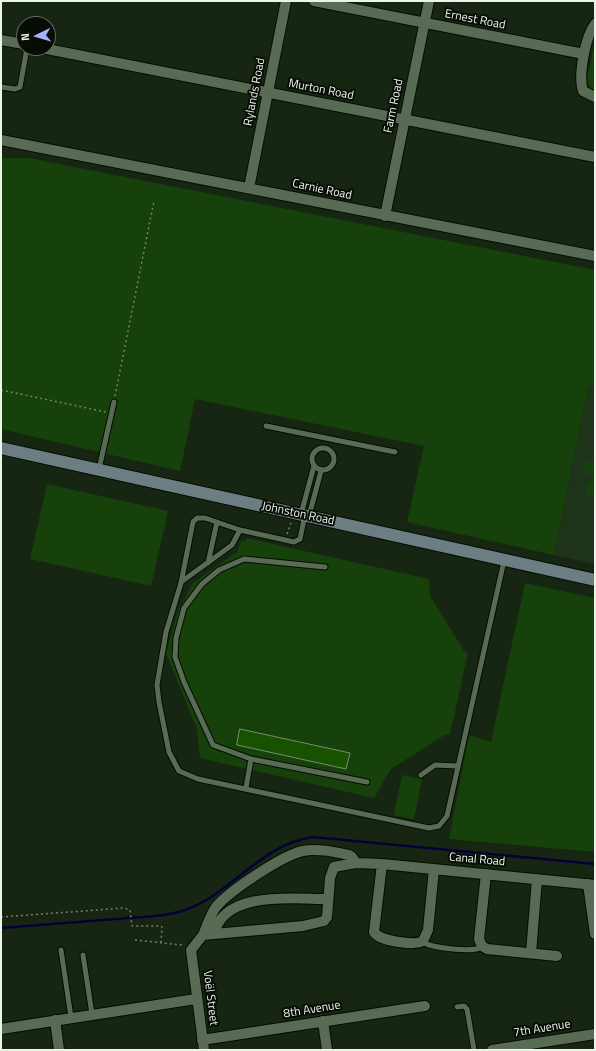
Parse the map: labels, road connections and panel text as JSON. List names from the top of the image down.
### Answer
{
  "streets": {
    "street": [
      "Ernest Road",
      "Murton Road",
      "Rylands Road",
      "Farm Road",
      "Carnie Road",
      "Johnston Road",
      "Canal Road",
      "Voël Street",
      "8th Avenue",
      "7th Avenue"
    ]
  },
  "crossings": [
    ["Ernest Road", "Farm Road"],
    ["Murton Road", "Rylands Road"],
    ["Murton Road", "Farm Road"],
    ["Rylands Road", "Carnie Road"],
    ["Farm Road", "Carnie Road"],
    ["Voël Street", "8th Avenue"]
  ],
  "north": "left"
}
